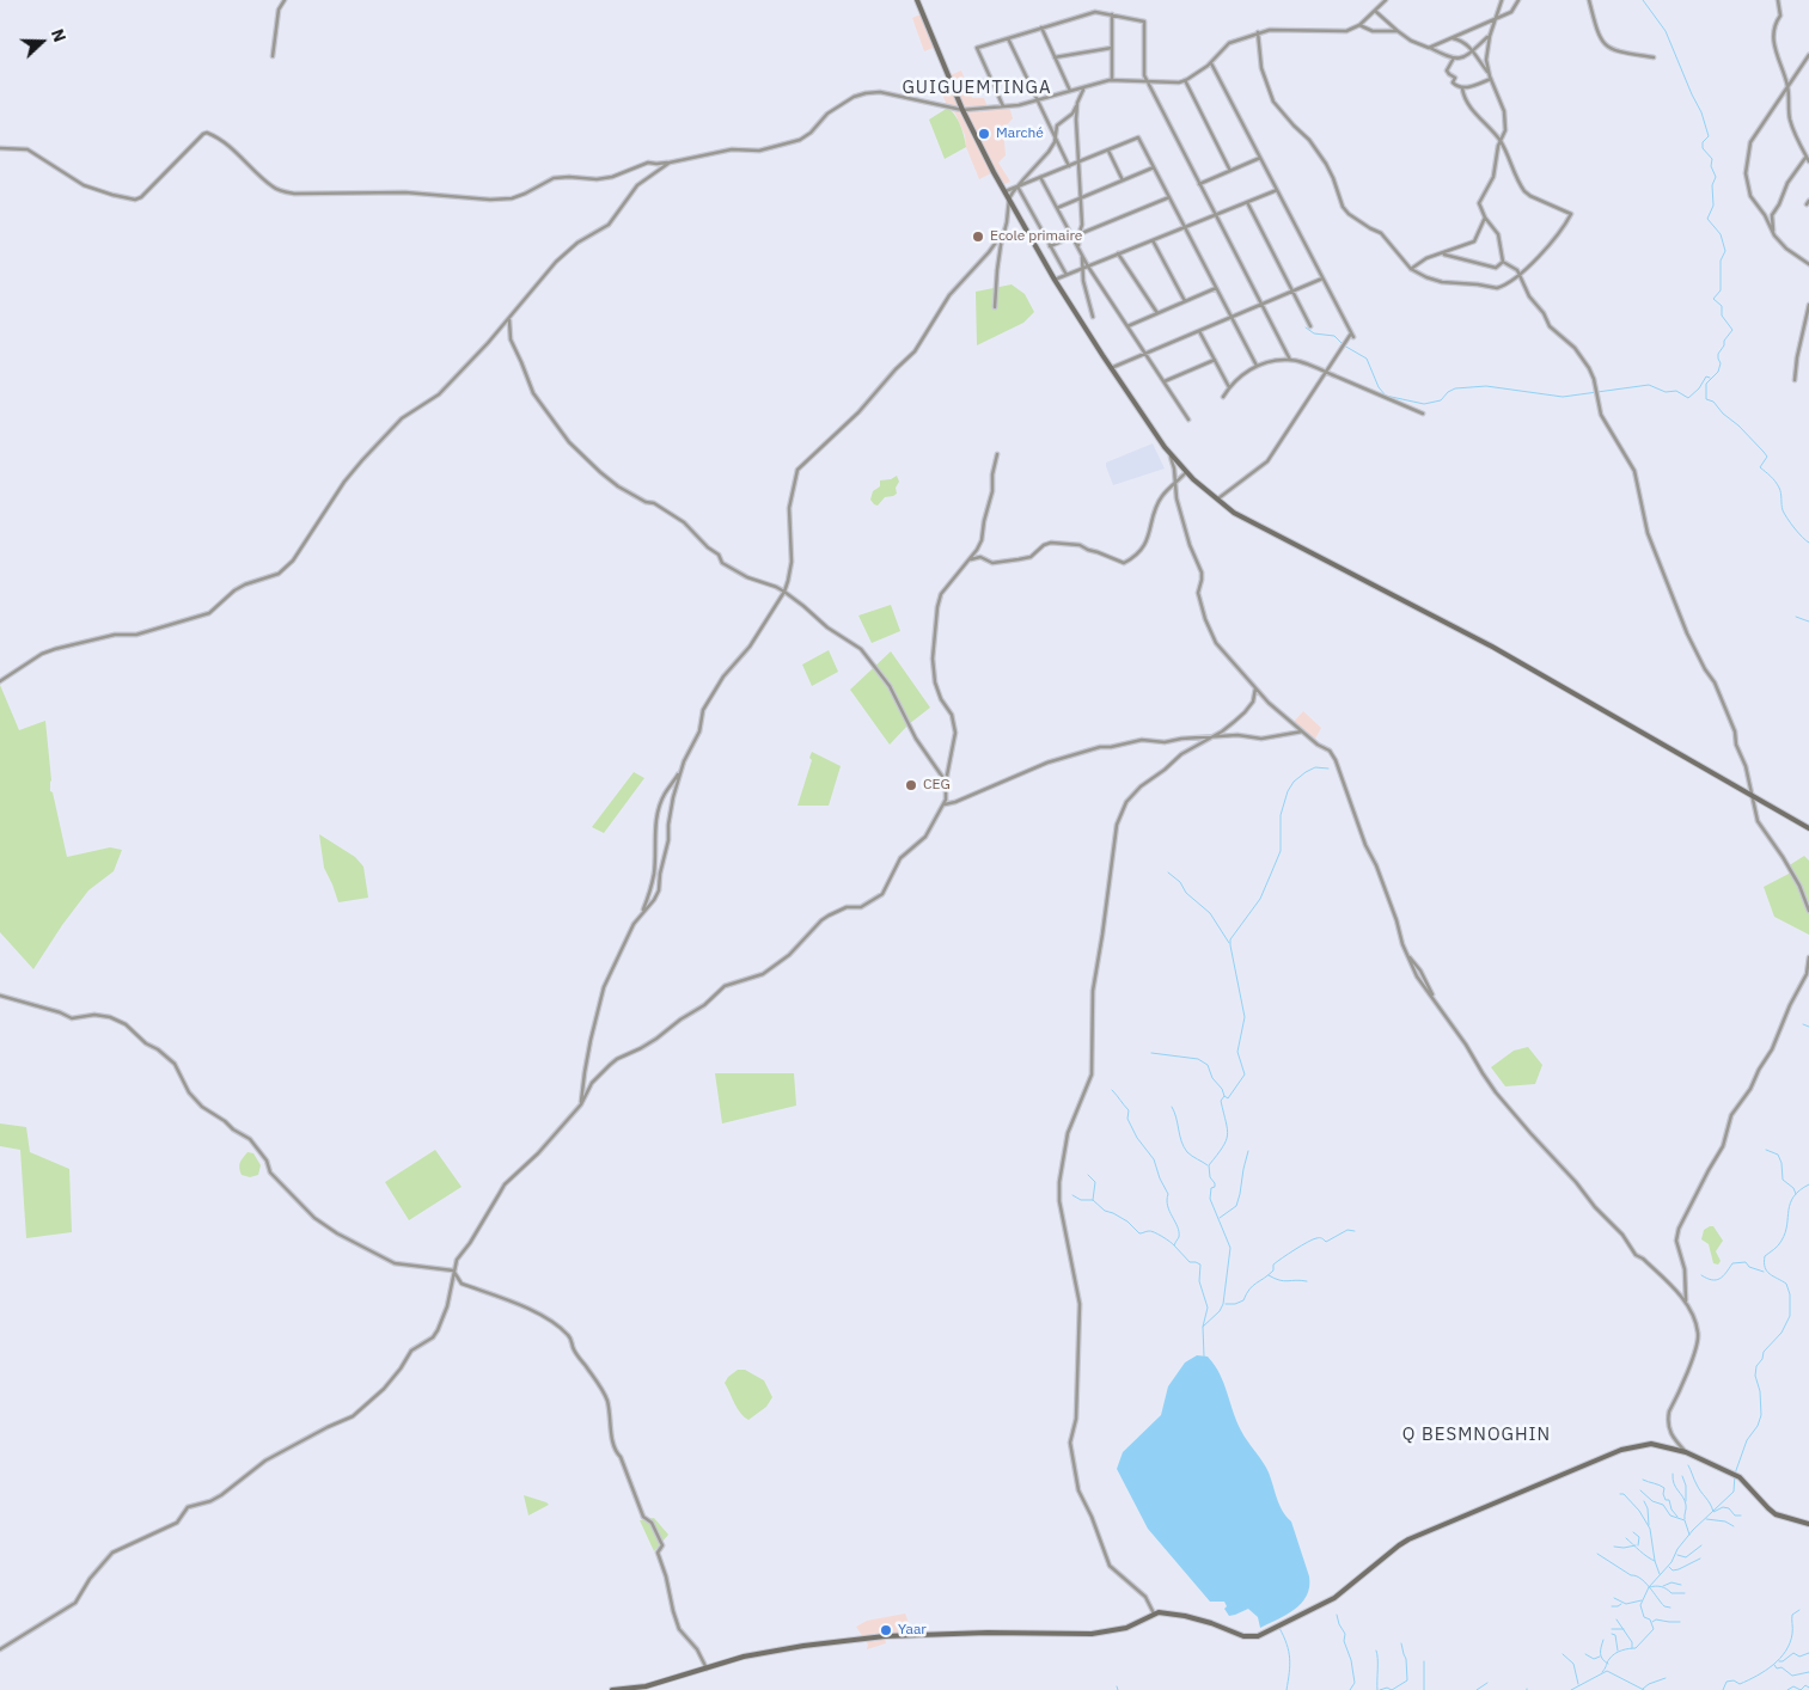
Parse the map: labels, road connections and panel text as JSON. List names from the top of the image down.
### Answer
{
  "districts": ["GUIGUEMTINGA", "Q BESMNOGHIN"],
  "places": [
    "Marché",
    "Ecole primaire",
    "CEG",
    "Yaar"
  ],
  "north": "right"
}
